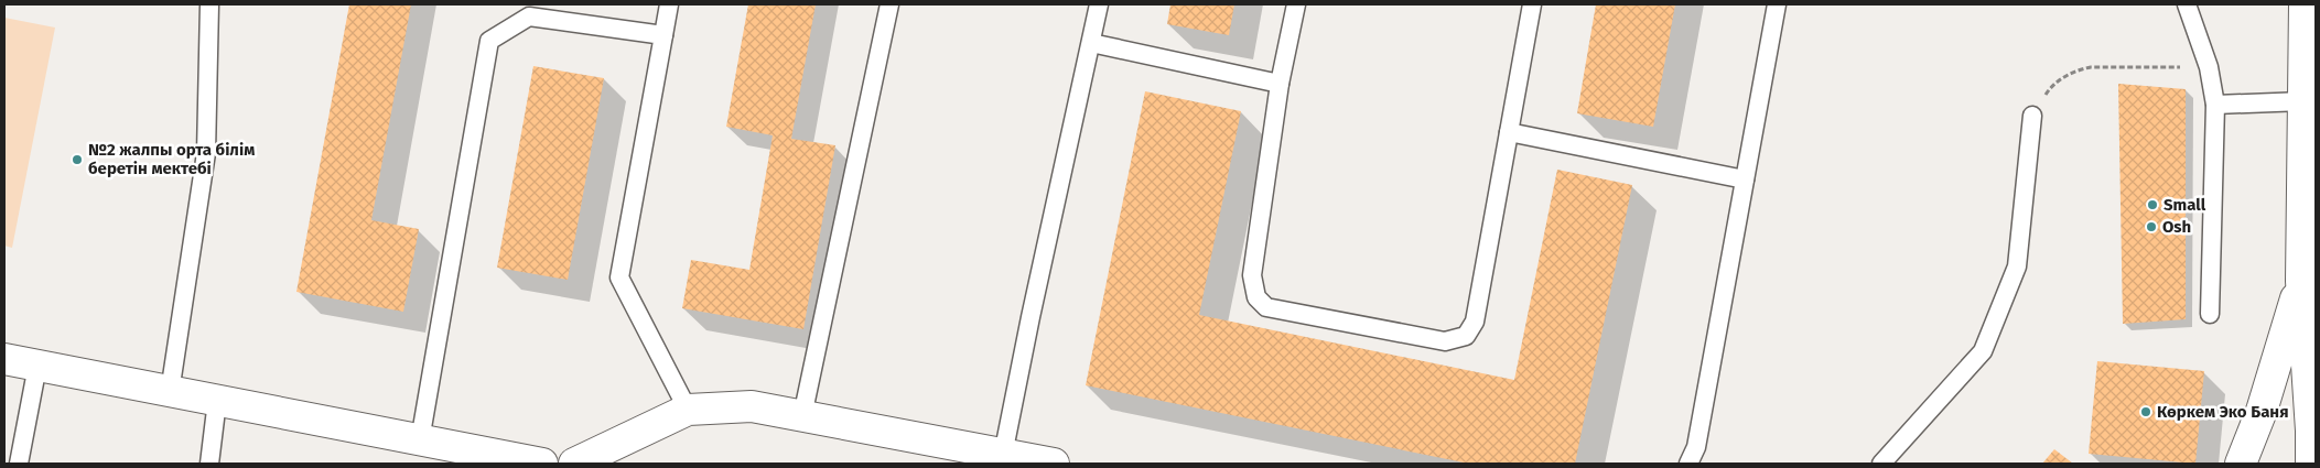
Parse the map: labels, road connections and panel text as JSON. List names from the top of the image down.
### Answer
{
  "places": [
    "№2 жалпы орта білім беретін мектебі",
    "Small",
    "Osh",
    "Көркем Эко Баня"
  ]
}
